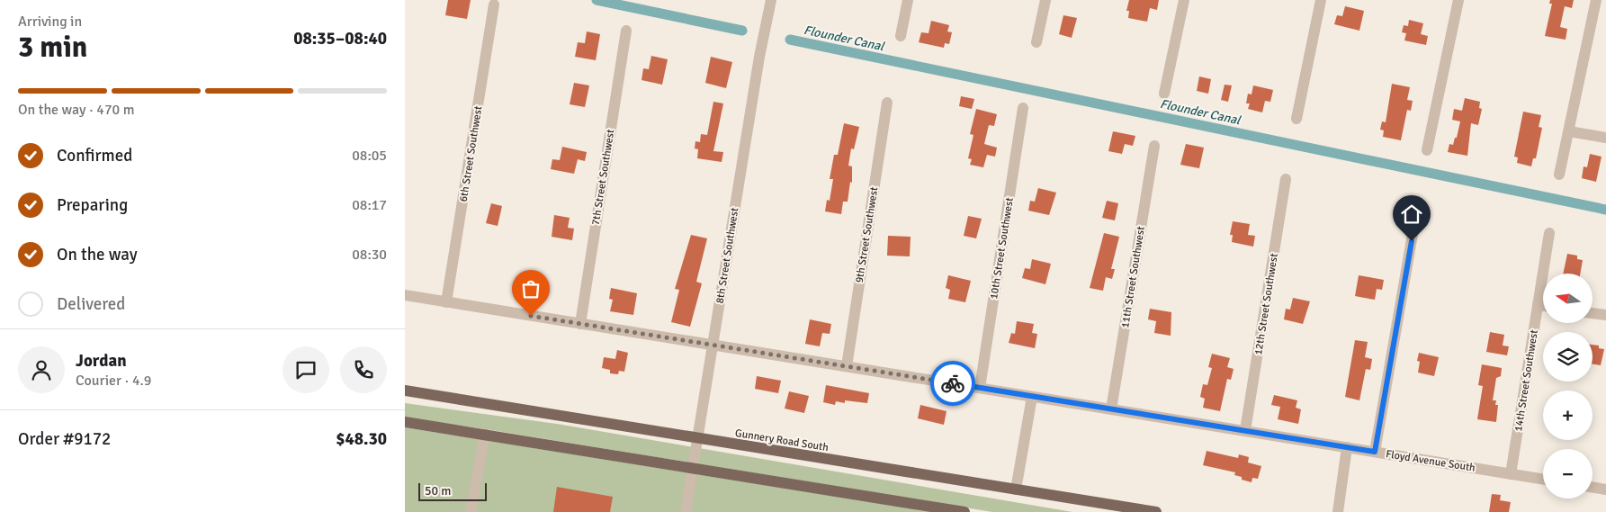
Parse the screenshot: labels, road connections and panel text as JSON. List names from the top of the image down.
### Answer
{
  "streets": {
    "main road": ["Gunnery Road South"],
    "street": [
      "6th Street Southwest",
      "7th Street Southwest",
      "9th Street Southwest",
      "10th Street Southwest",
      "8th Street Southwest",
      "11th Street Southwest",
      "12th Street Southwest",
      "14th Street Southwest",
      "Floyd Avenue South"
    ]
  },
  "crossings": [
    ["6th Street Southwest", "Floyd Avenue South"],
    ["7th Street Southwest", "Floyd Avenue South"],
    ["9th Street Southwest", "Floyd Avenue South"],
    ["10th Street Southwest", "Floyd Avenue South"],
    ["8th Street Southwest", "Gunnery Road South"],
    ["8th Street Southwest", "Floyd Avenue South"],
    ["11th Street Southwest", "Floyd Avenue South"],
    ["12th Street Southwest", "Floyd Avenue South"],
    ["14th Street Southwest", "Floyd Avenue South"]
  ],
  "water": ["Flounder Canal"],
  "scale_bar": "50 m",
  "north": "left",
  "page": {
    "heading": ["3 min", "Arriving in", "08:35–08:40"],
    "panel": [
      "Jordan",
      "Courier · 4.9",
      "Order #9172",
      "$48.30"
    ],
    "bar": "On the way · 470 m",
    "list": [
      ["Confirmed", "08:05"],
      ["Preparing", "08:17"],
      ["On the way", "08:30"],
      "Delivered"
    ],
    "map_buttons": ["+", "−"],
    "scale": "50 m"
  }
}
